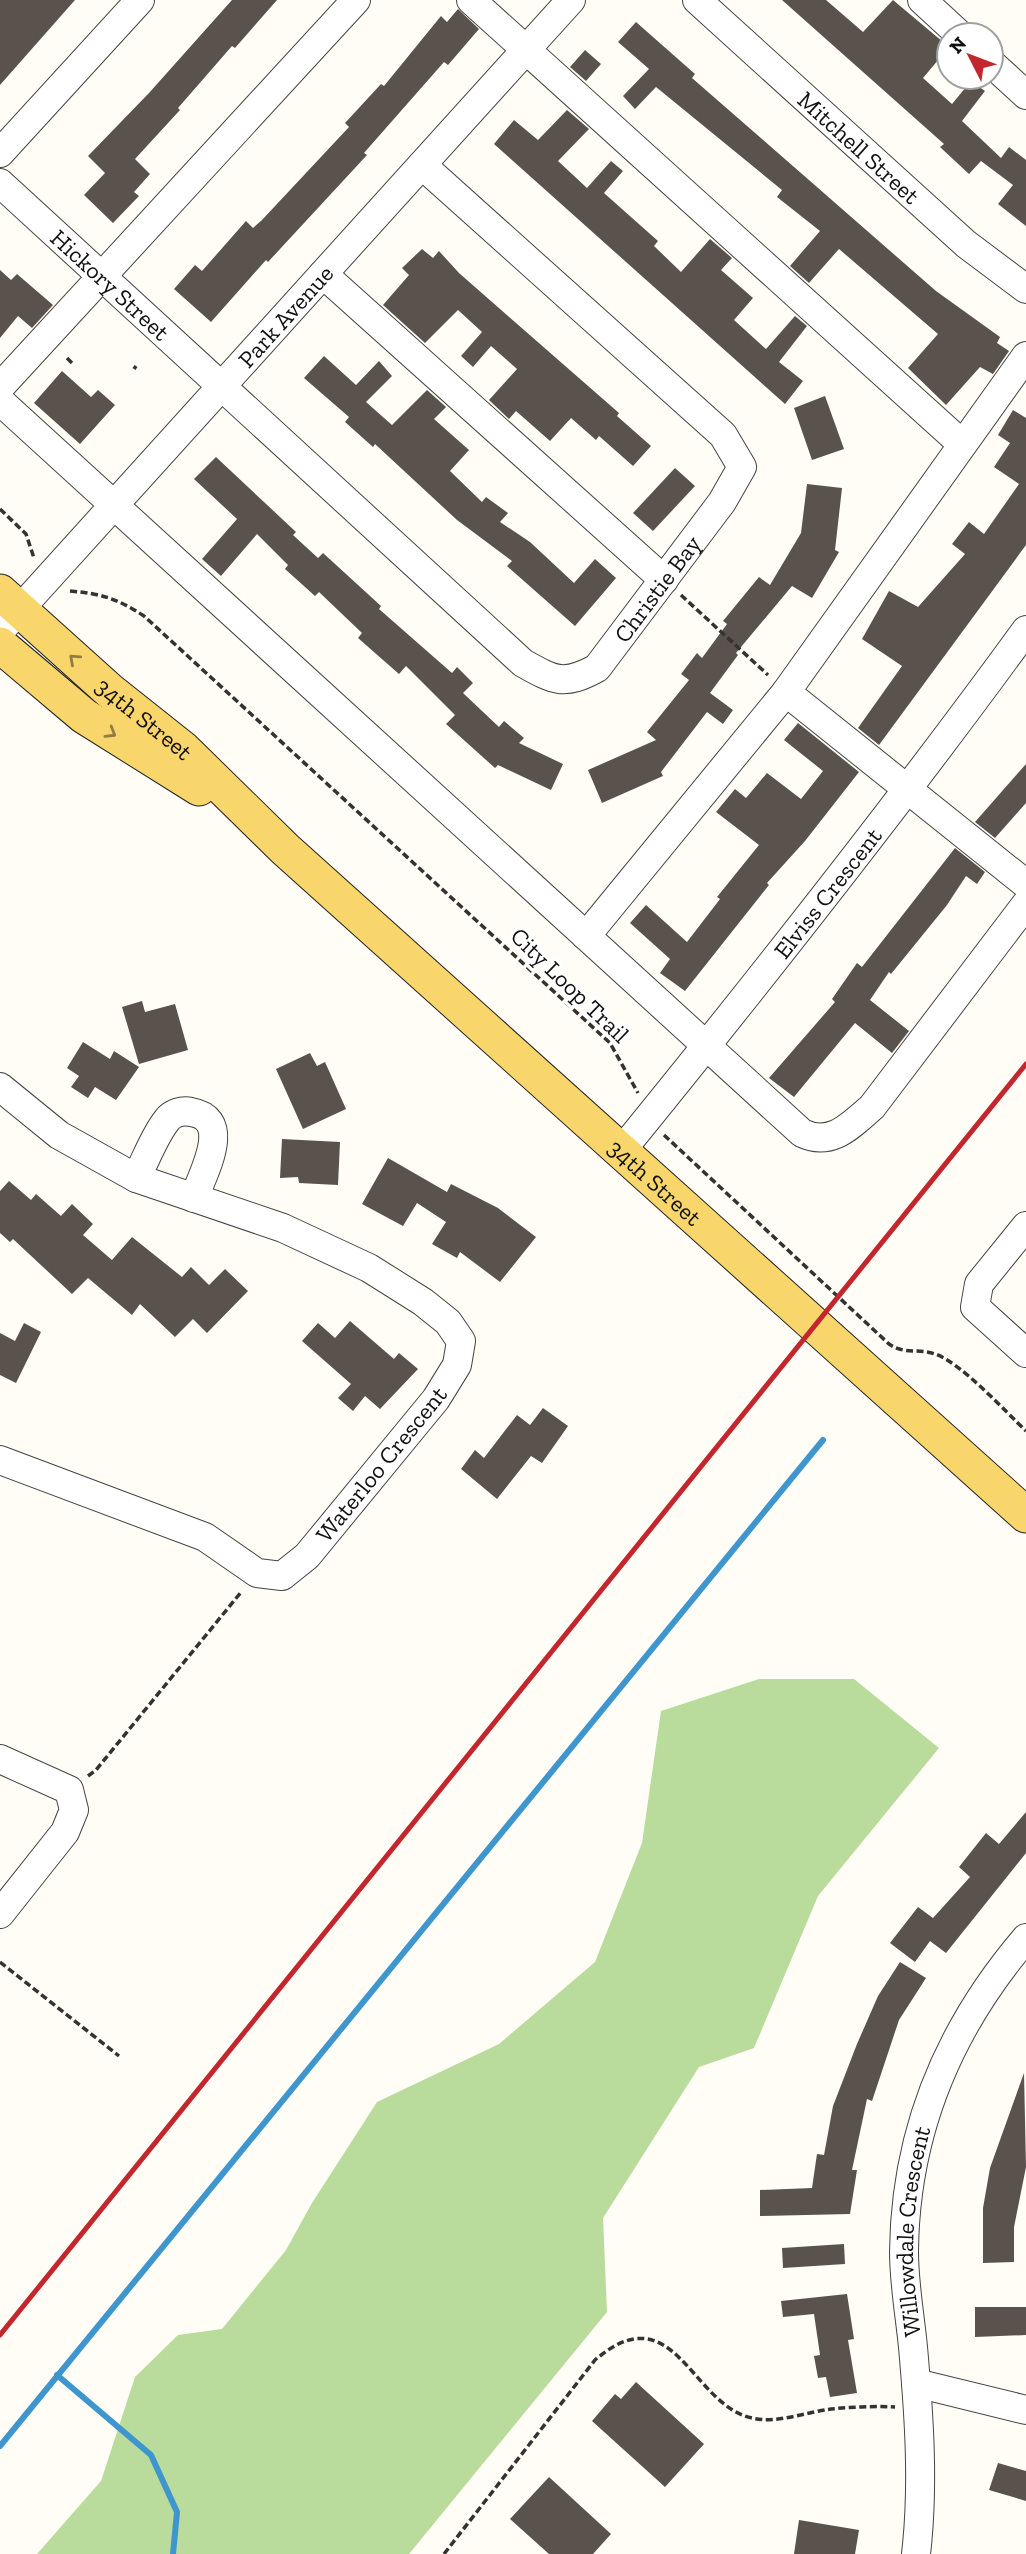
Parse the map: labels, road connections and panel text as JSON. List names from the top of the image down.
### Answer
{
  "streets": {
    "main road": ["34th Street"],
    "street": [
      "Mitchell Street",
      "Hickory Street",
      "Park Avenue",
      "Christie Bay",
      "Elviss Crescent",
      "Waterloo Crescent",
      "Willowdale Crescent"
    ],
    "path": ["City Loop Trail"]
  },
  "crossings": [
    ["Hickory Street", "Park Avenue"],
    ["Hickory Street", "Christie Bay"],
    ["Park Avenue", "Christie Bay"],
    ["Park Avenue", "34th Street"],
    ["34th Street", "Elviss Crescent"],
    ["Elviss Crescent", "City Loop Trail"]
  ],
  "north": "top left"
}
